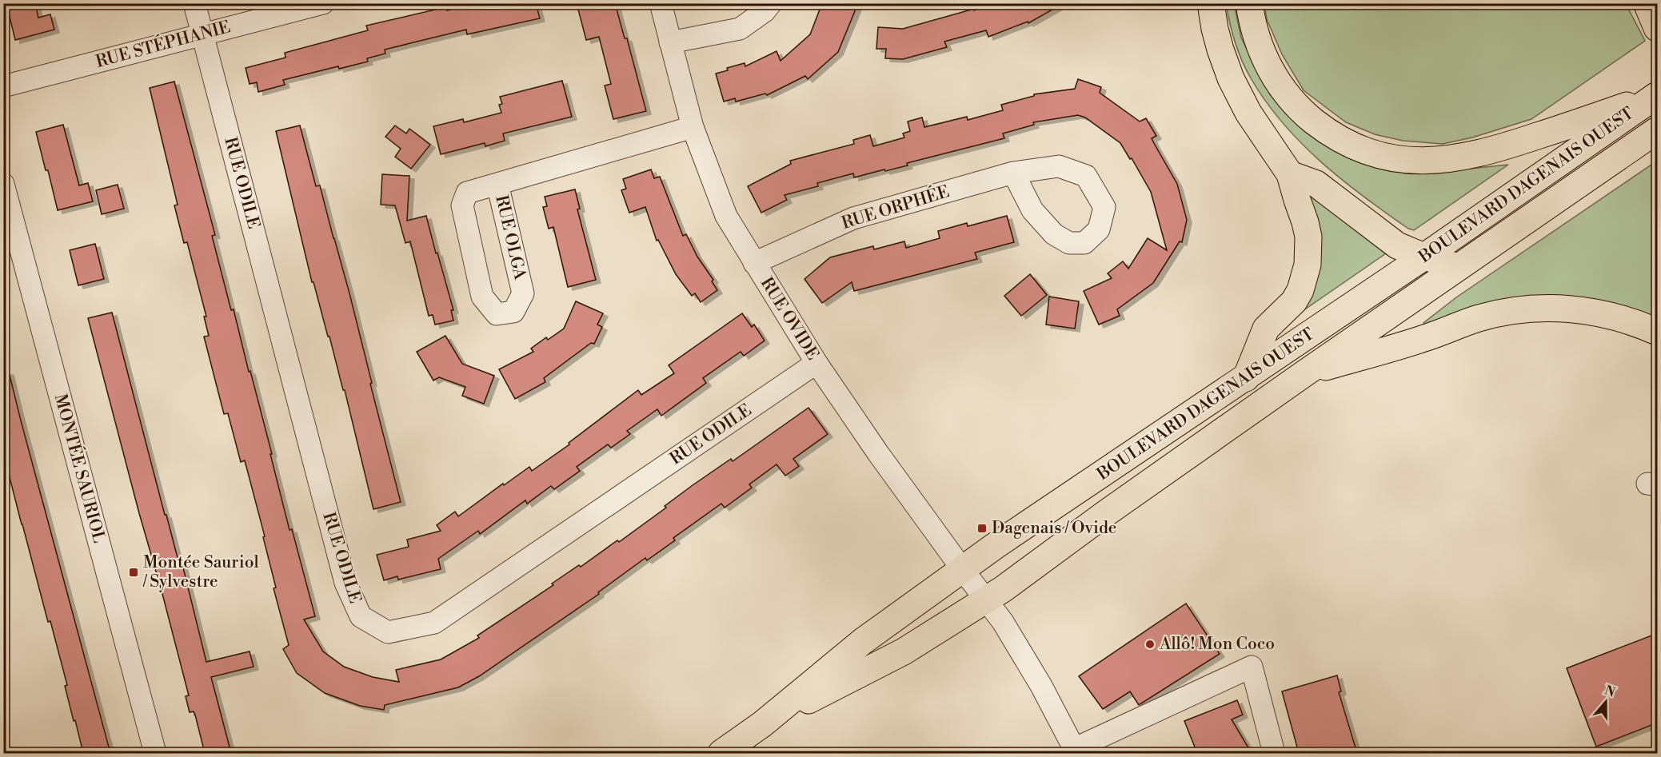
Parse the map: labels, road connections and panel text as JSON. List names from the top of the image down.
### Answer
{
  "streets": {
    "main road": ["BOULEVARD DAGENAIS OUEST"],
    "street": [
      "RUE STÉPHANIE",
      "RUE ODILE",
      "RUE ORPHÉE",
      "RUE OLGA",
      "RUE OVIDE",
      "MONTÉE SAURIOL"
    ]
  },
  "crossings": [
    ["RUE STÉPHANIE", "RUE ODILE"],
    ["RUE ODILE", "RUE OVIDE"],
    ["BOULEVARD DAGENAIS OUEST", "RUE OVIDE"],
    ["RUE ORPHÉE", "RUE OVIDE"],
    ["RUE OLGA", "RUE OVIDE"]
  ],
  "places": {
    "transit": ["Dagenais / Ovide", "Montée Sauriol / Sylvestre"],
    "other": ["Allô! Mon Coco"]
  },
  "north": "top"
}
